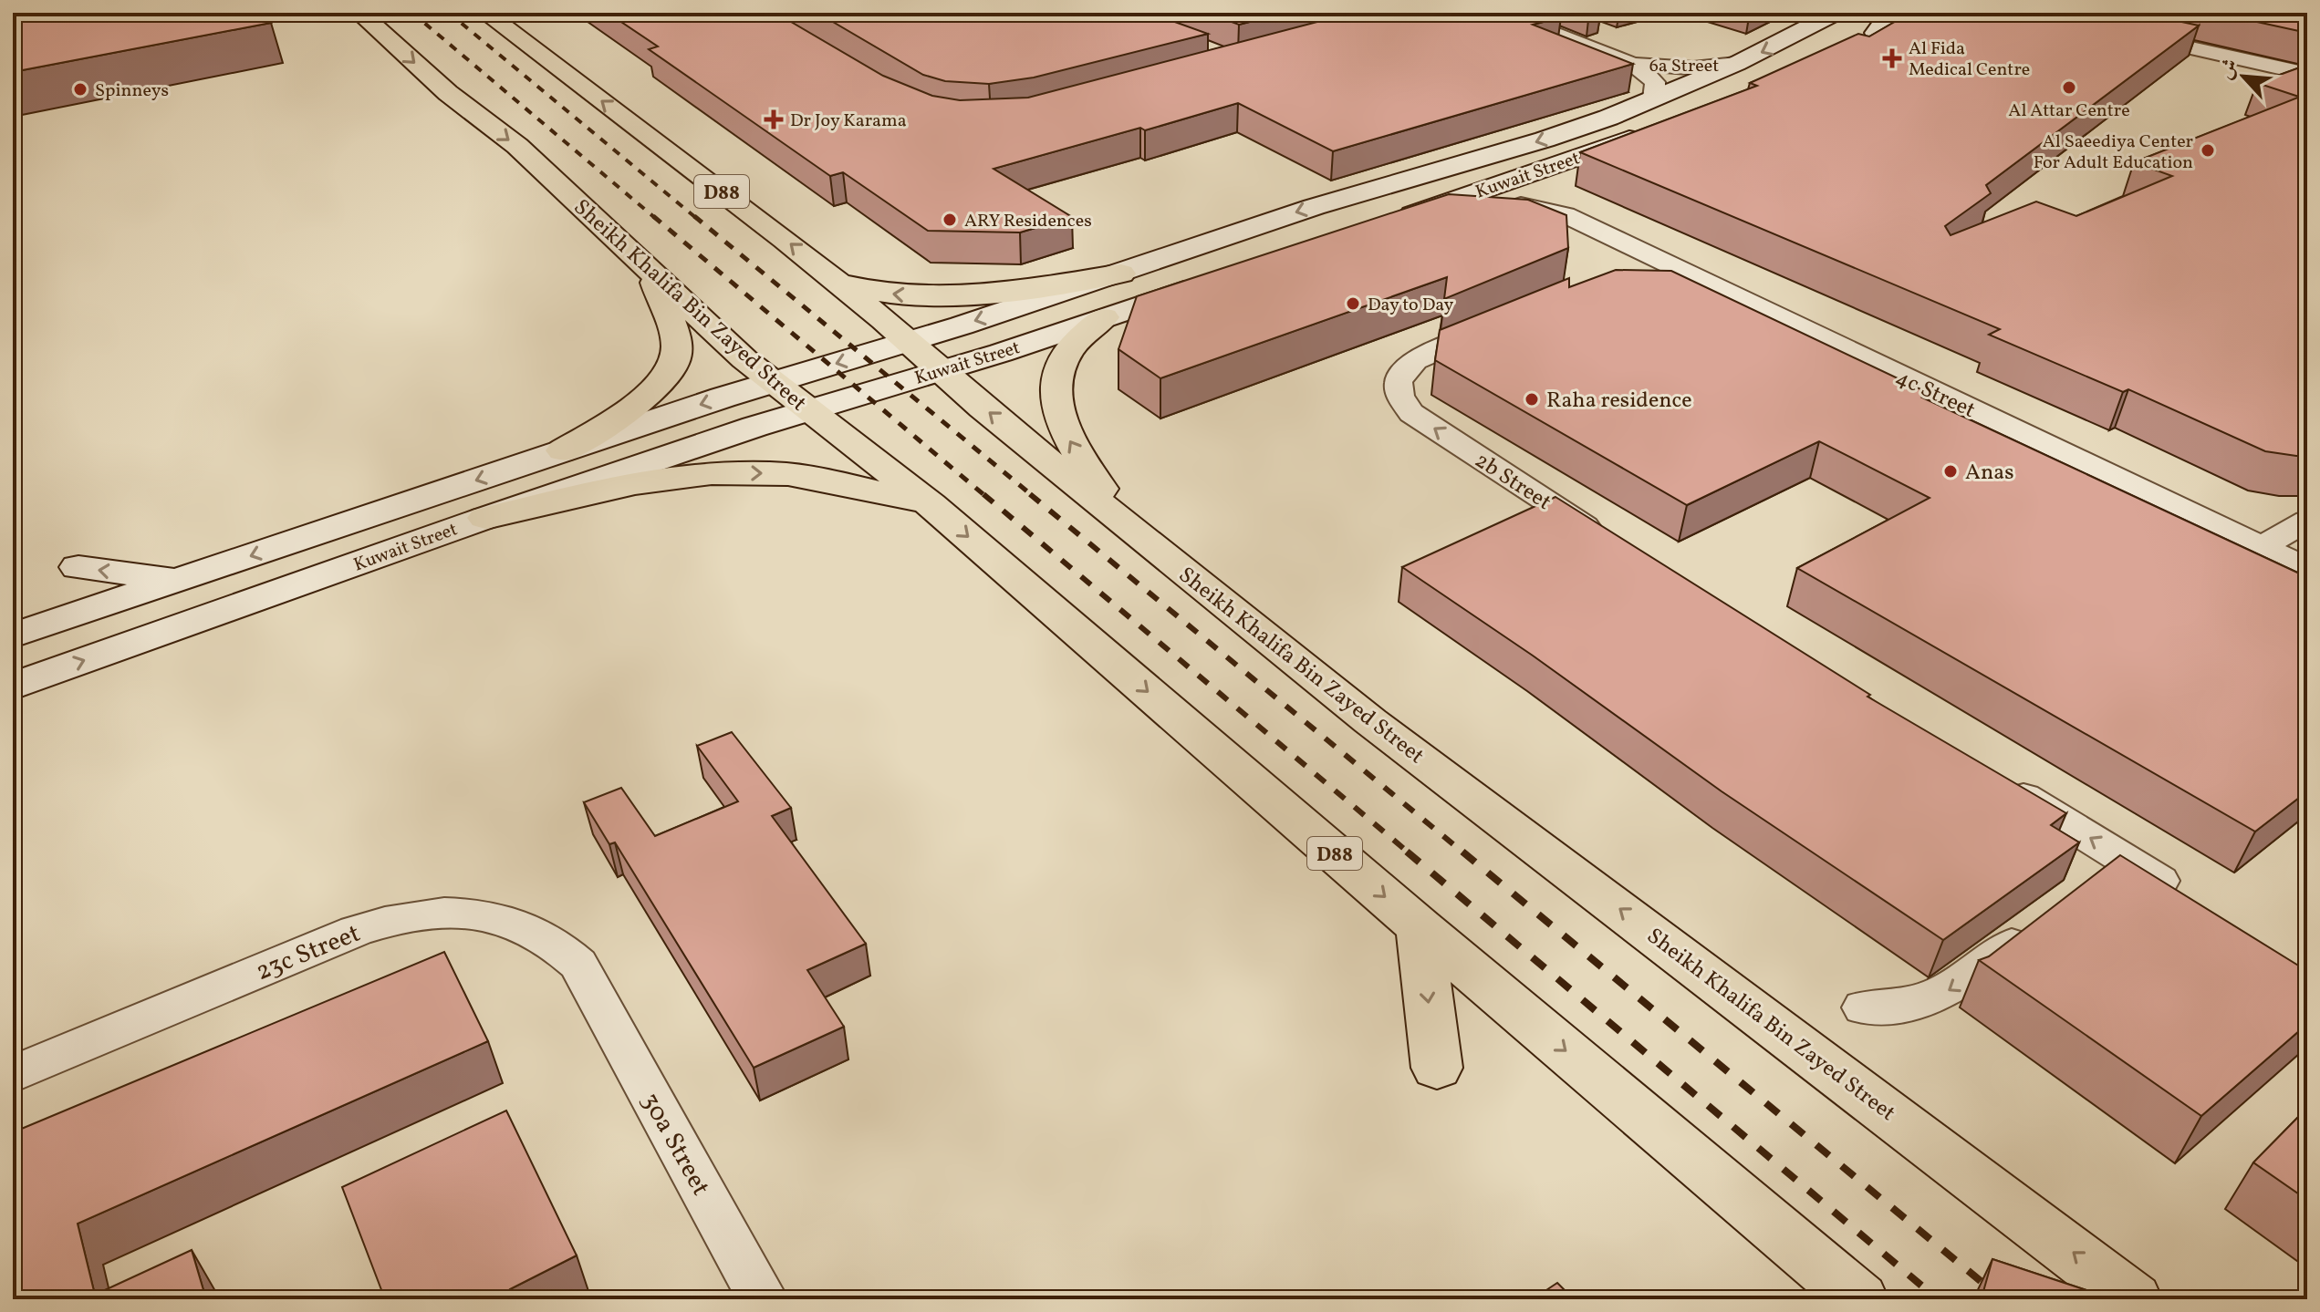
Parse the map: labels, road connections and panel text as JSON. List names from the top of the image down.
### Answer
{
  "streets": {
    "main road": ["Kuwait Street", "D88", "Sheikh Khalifa Bin Zayed Street"],
    "street": [
      "6a Street",
      "4c Street",
      "2b Street",
      "23c Street",
      "30a Street"
    ]
  },
  "crossings": [
    ["6a Street", "Kuwait Street"],
    ["Kuwait Street", "Sheikh Khalifa Bin Zayed Street"],
    ["Kuwait Street", "4c Street"],
    ["23c Street", "30a Street"]
  ],
  "places": {
    "health": ["Al Fida Medical Centre", "Dr Joy Karama"],
    "other": [
      "Al Attar Centre",
      "Spinneys",
      "Al Saeediya Center For Adult Education",
      "ARY Residences",
      "Day to Day",
      "Raha residence",
      "Anas"
    ]
  },
  "north": "top left"
}
